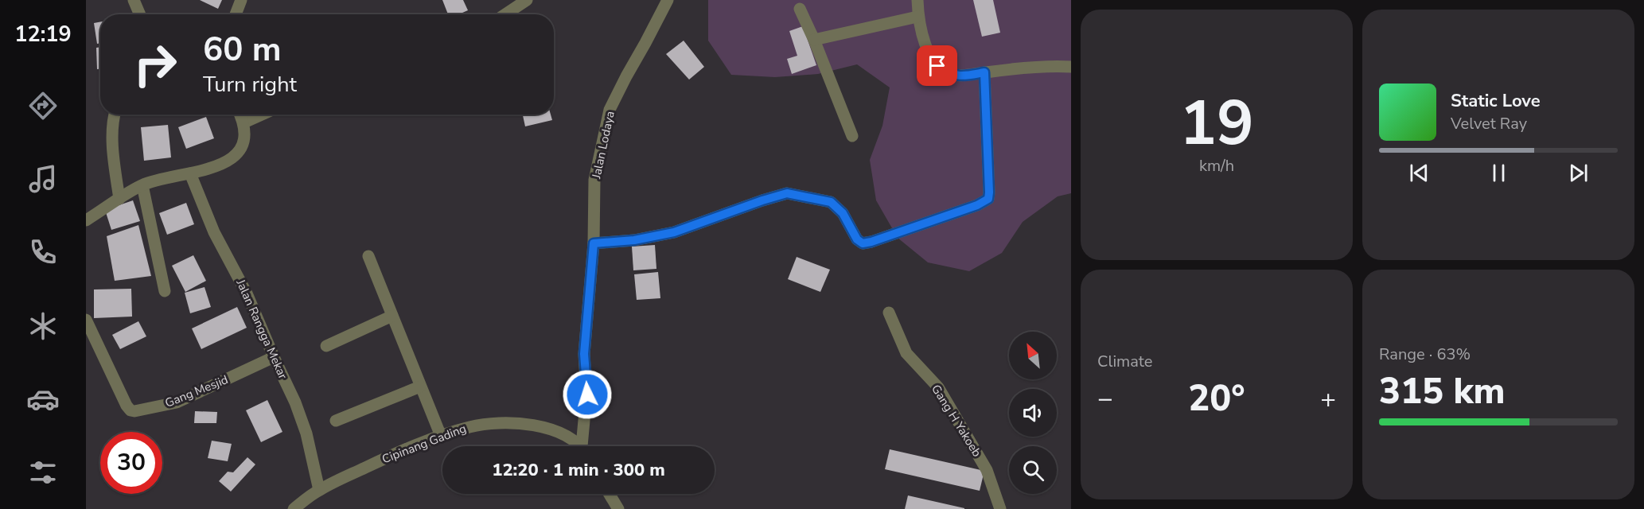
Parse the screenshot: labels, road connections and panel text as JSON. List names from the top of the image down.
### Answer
{
  "streets": {
    "street": [
      "Jalan Lodaya",
      "Jalan Rangga Mekar",
      "Gang Mesjid",
      "Gang H Yakoeb",
      "Cipinang Gading"
    ]
  },
  "crossings": [
    ["Jalan Rangga Mekar", "Gang Mesjid"],
    ["Jalan Rangga Mekar", "Cipinang Gading"]
  ],
  "north": "top left",
  "page": {
    "tabs": "12:19",
    "tile": [
      ["19", "km/h"],
      "Climate",
      ["Range · 63%", "315 km"]
    ],
    "turn": ["60 m", "Turn right"],
    "song": ["Static Love", "Velvet Ray"],
    "heat": ["−", "20°", "+"],
    "limit": "30",
    "trip": "12:20 · 1 min · 300 m"
  }
}
